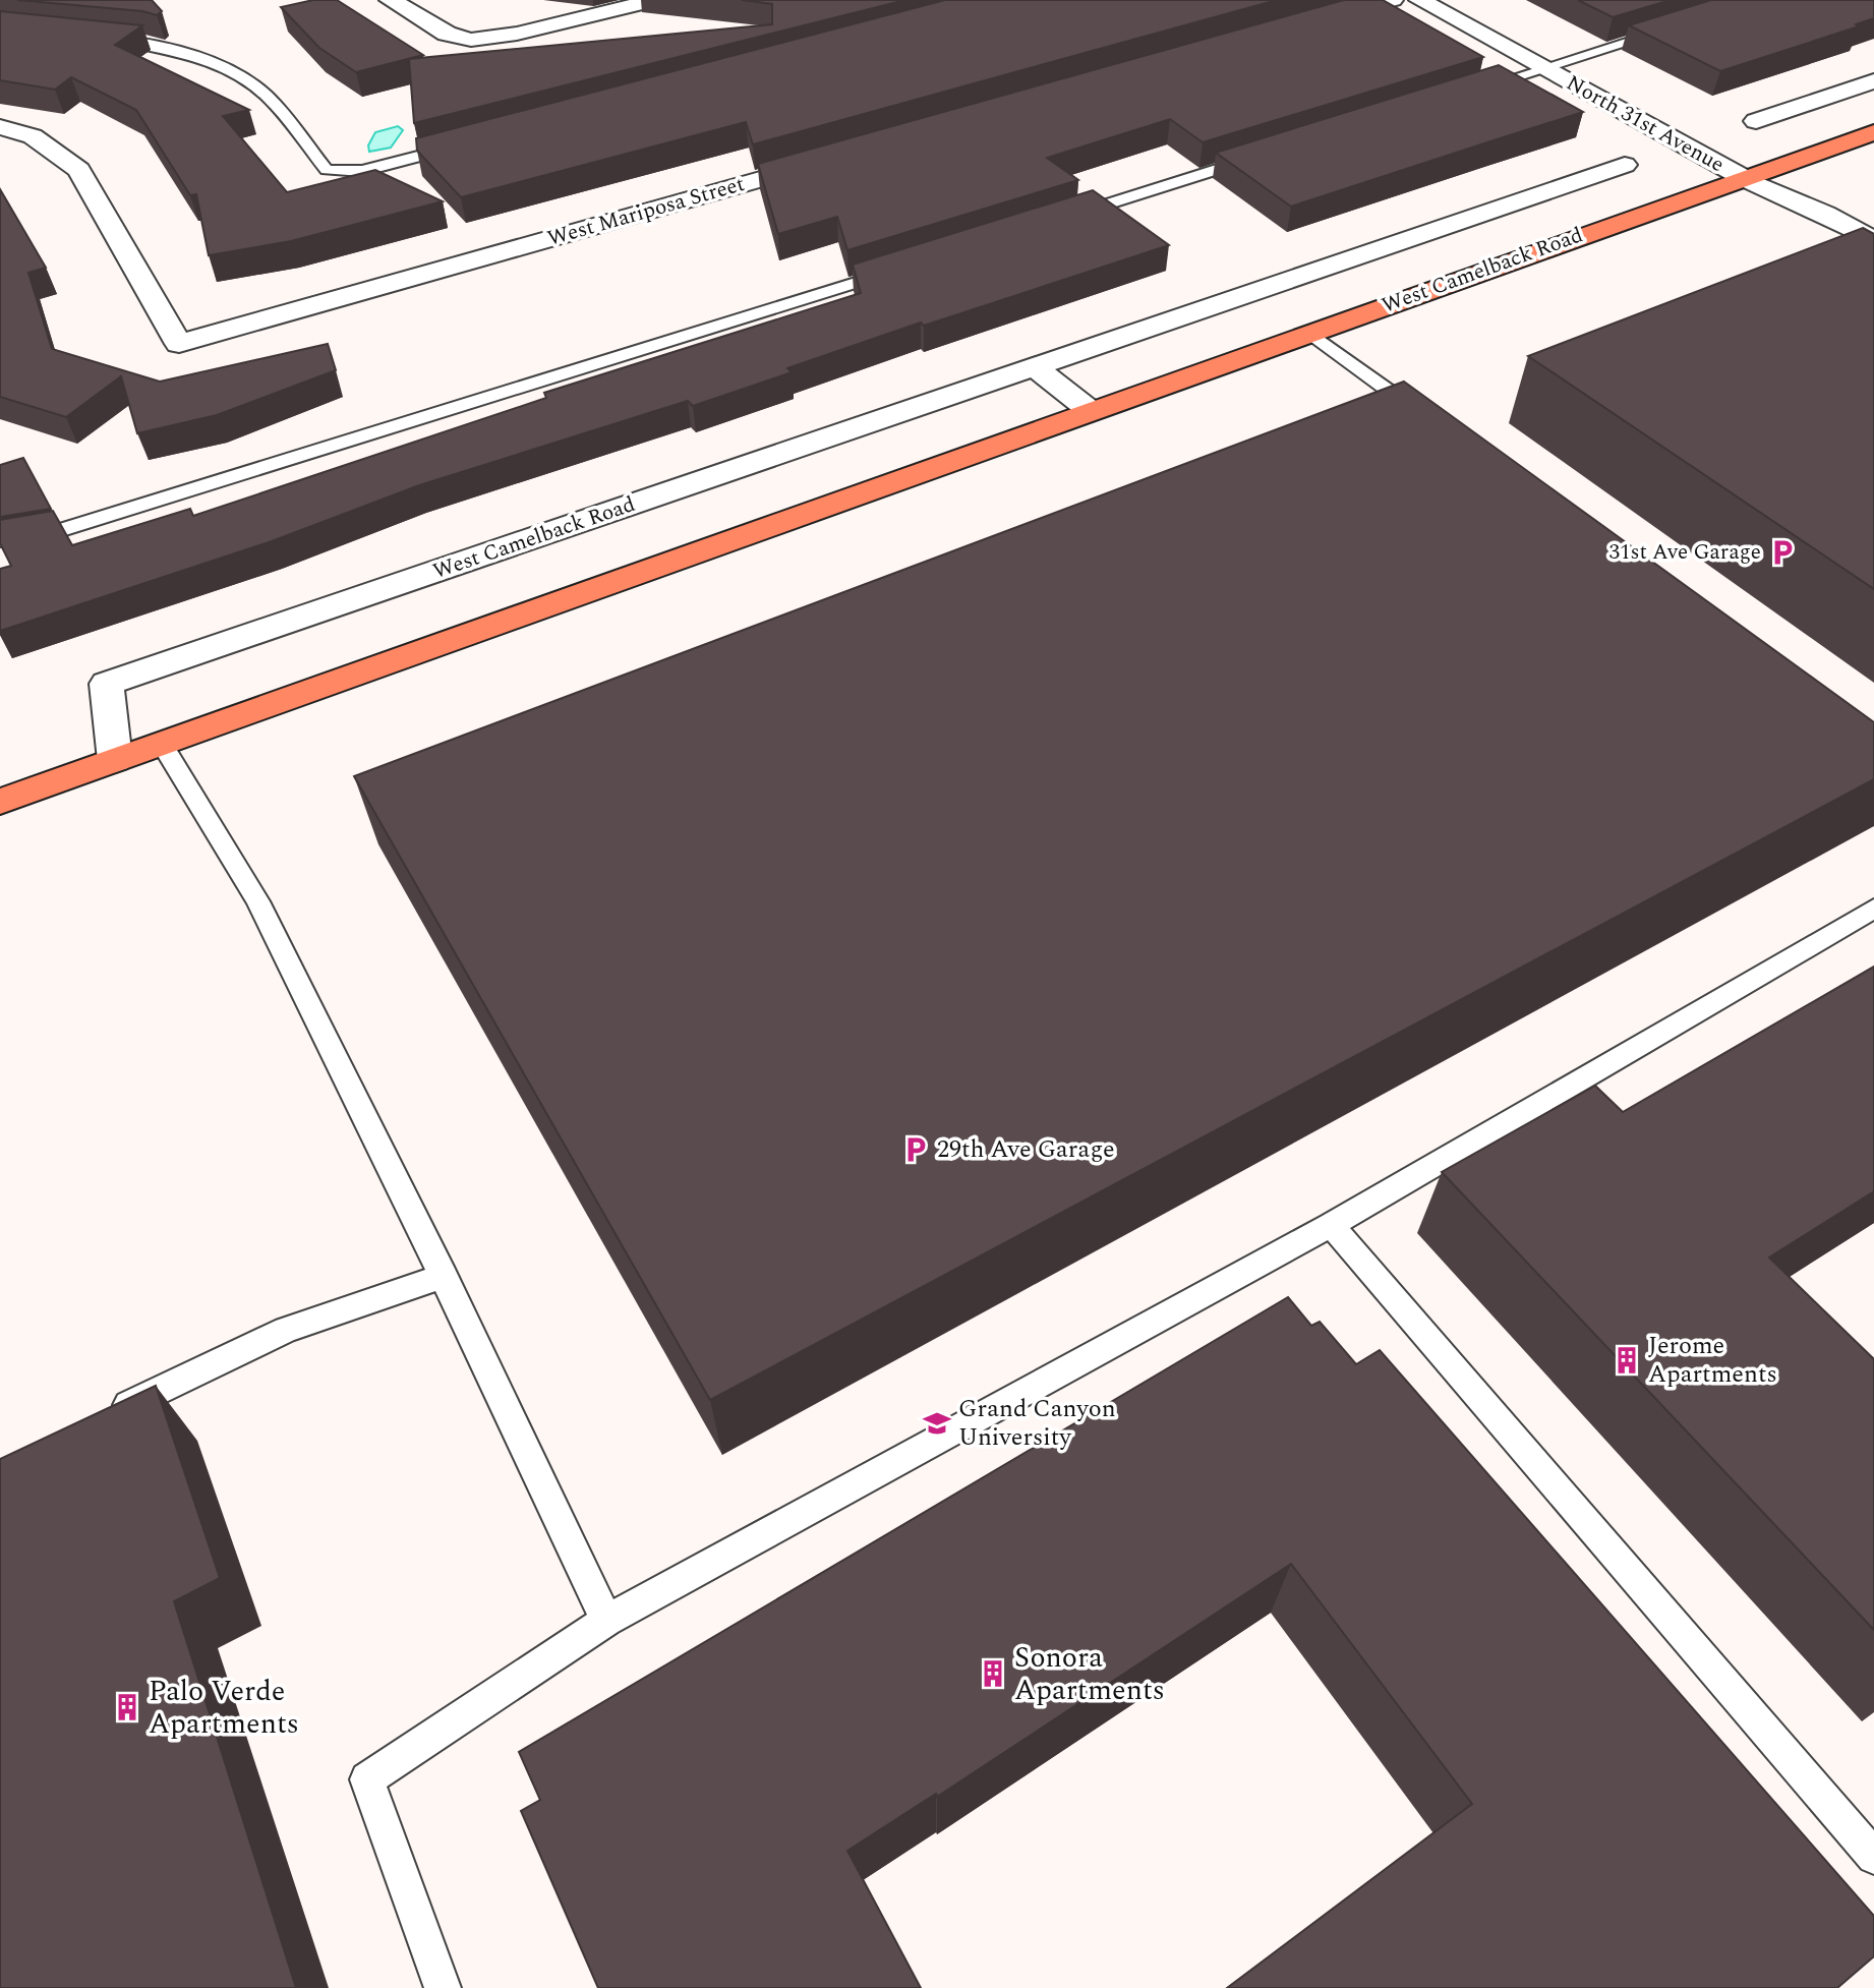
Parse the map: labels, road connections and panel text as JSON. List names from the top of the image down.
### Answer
{
  "streets": {
    "main road": ["West Camelback Road"],
    "street": ["North 31st Avenue", "West Mariposa Street"]
  },
  "crossings": [
    ["North 31st Avenue", "West Camelback Road"]
  ],
  "places": {
    "parking": ["31st Ave Garage", "29th Ave Garage"],
    "building": ["Jerome Apartments", "Sonora Apartments", "Palo Verde Apartments"],
    "school or university": ["Grand Canyon University"]
  }
}
